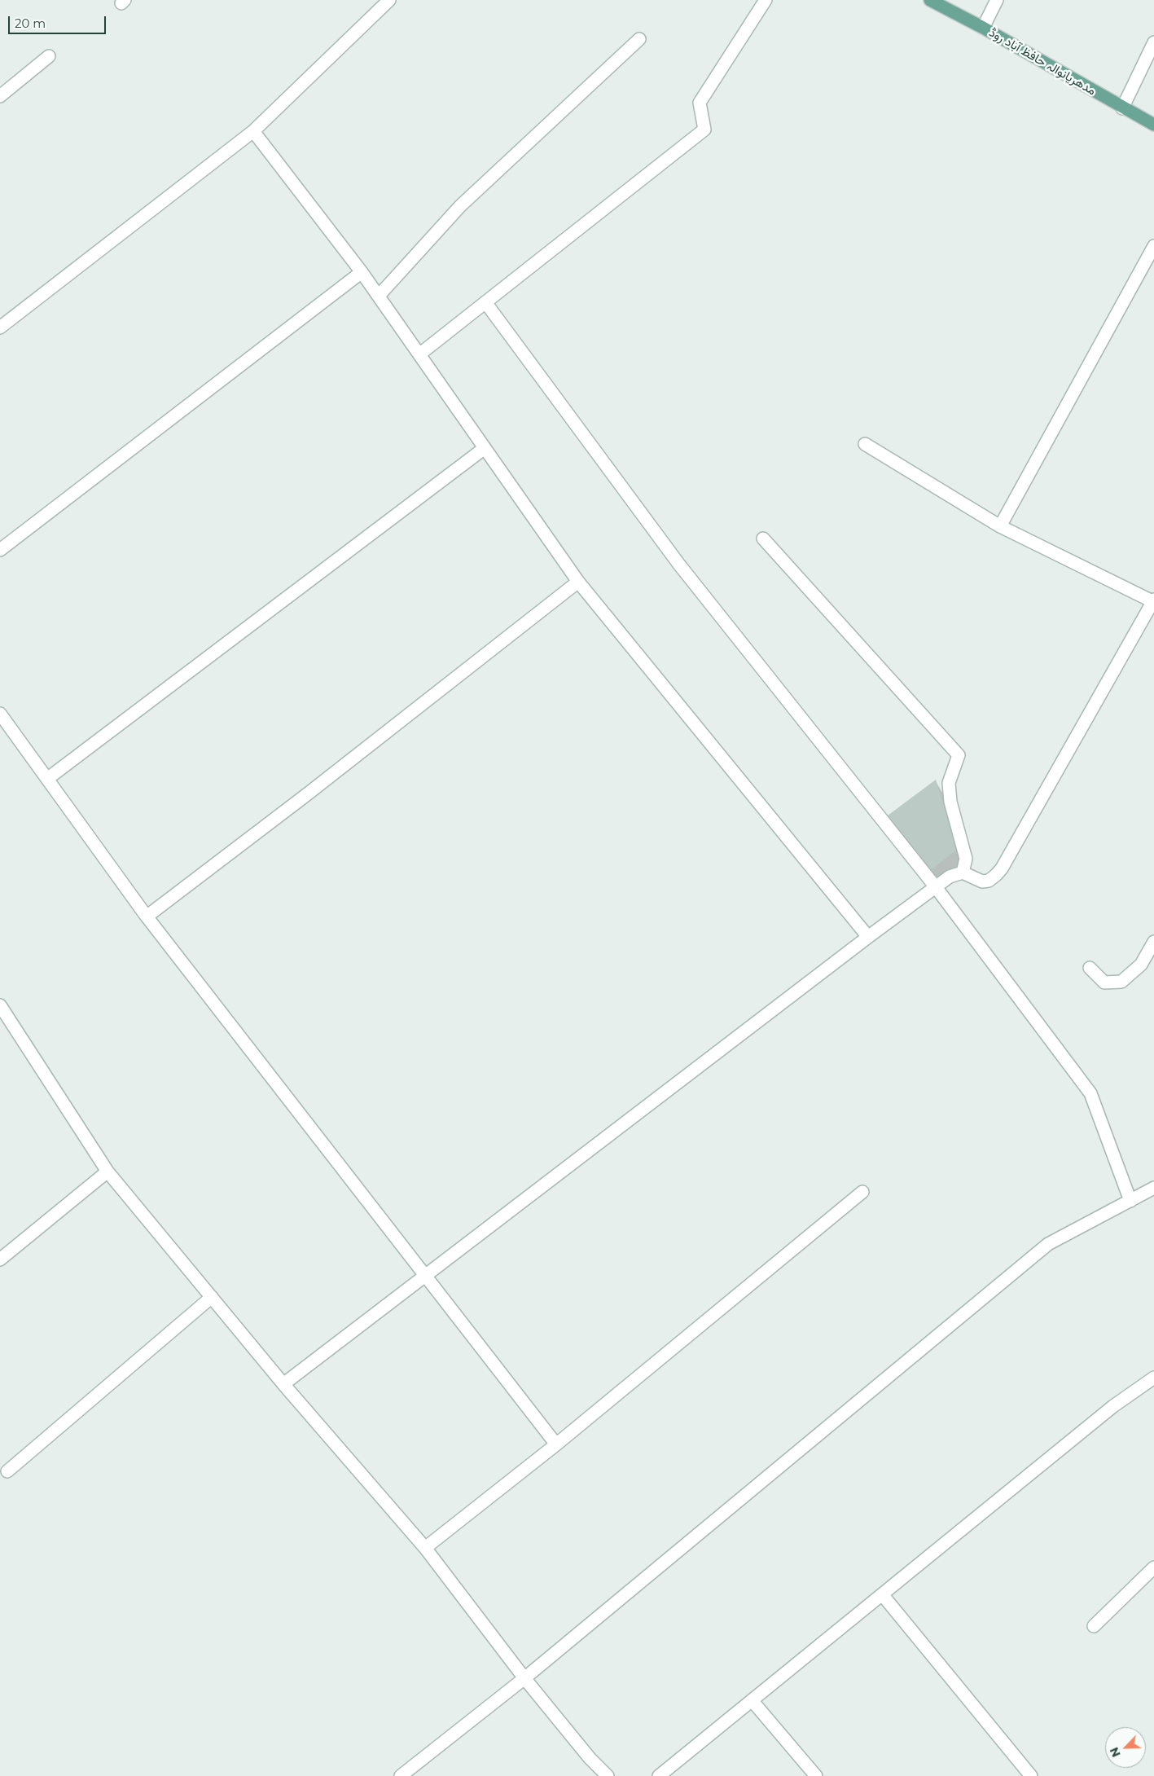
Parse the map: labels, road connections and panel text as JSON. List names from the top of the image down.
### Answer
{
  "streets": {
    "main road": ["مدھریانوالہ حافظ آباد روڈ"]
  },
  "scale_bar": "20 m",
  "north": "bottom left"
}
